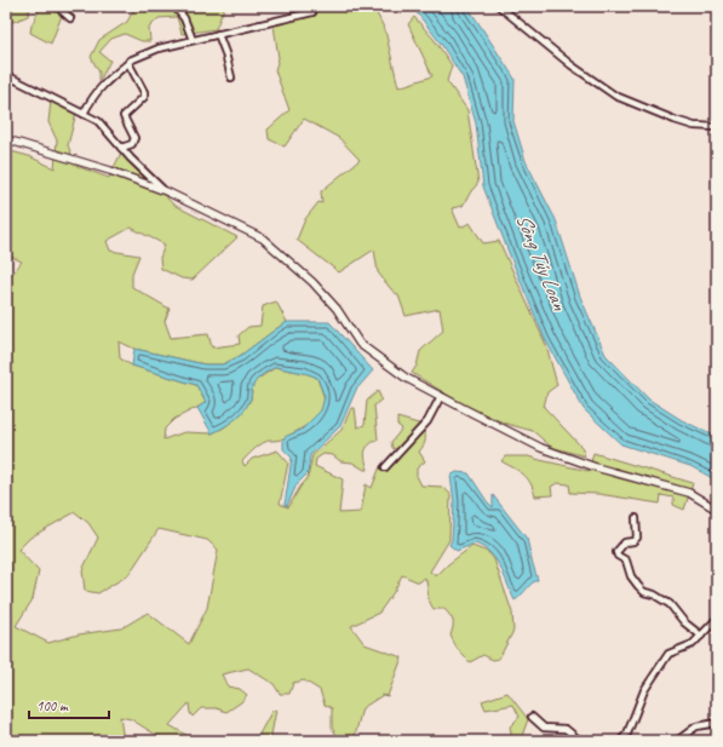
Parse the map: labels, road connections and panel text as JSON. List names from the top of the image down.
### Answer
{
  "water": ["Sông Túy Loan"],
  "scale_bar": "100 m"
}
